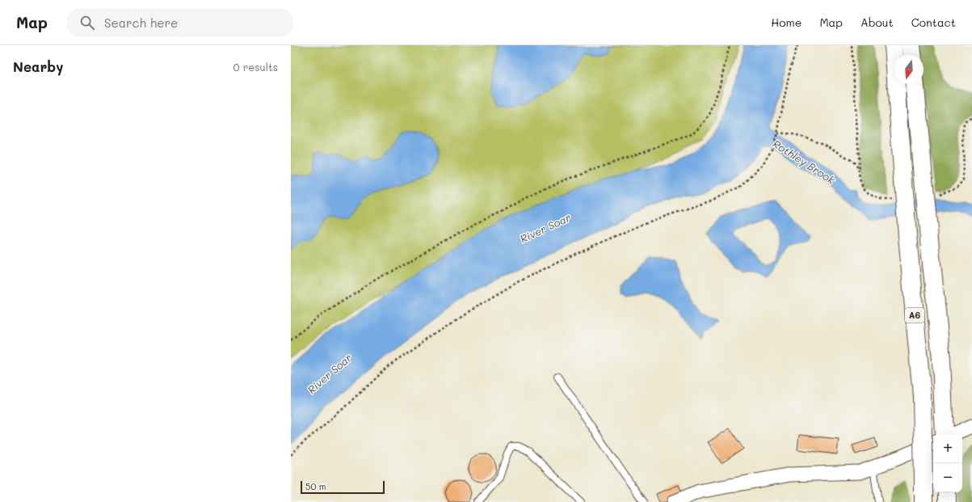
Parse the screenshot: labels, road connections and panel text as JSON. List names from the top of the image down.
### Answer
{
  "streets": {
    "highway": ["A6"]
  },
  "water": ["Rothley Brook", "River Soar"],
  "scale_bar": "50 m",
  "north": "bottom",
  "page": {
    "header": "Map",
    "search": "Search here",
    "nav": [
      "Home",
      "Map",
      "About",
      "Contact"
    ],
    "heading": ["Nearby", "0 results"],
    "map_buttons": ["+", "−"],
    "scale": "50 m"
  }
}
